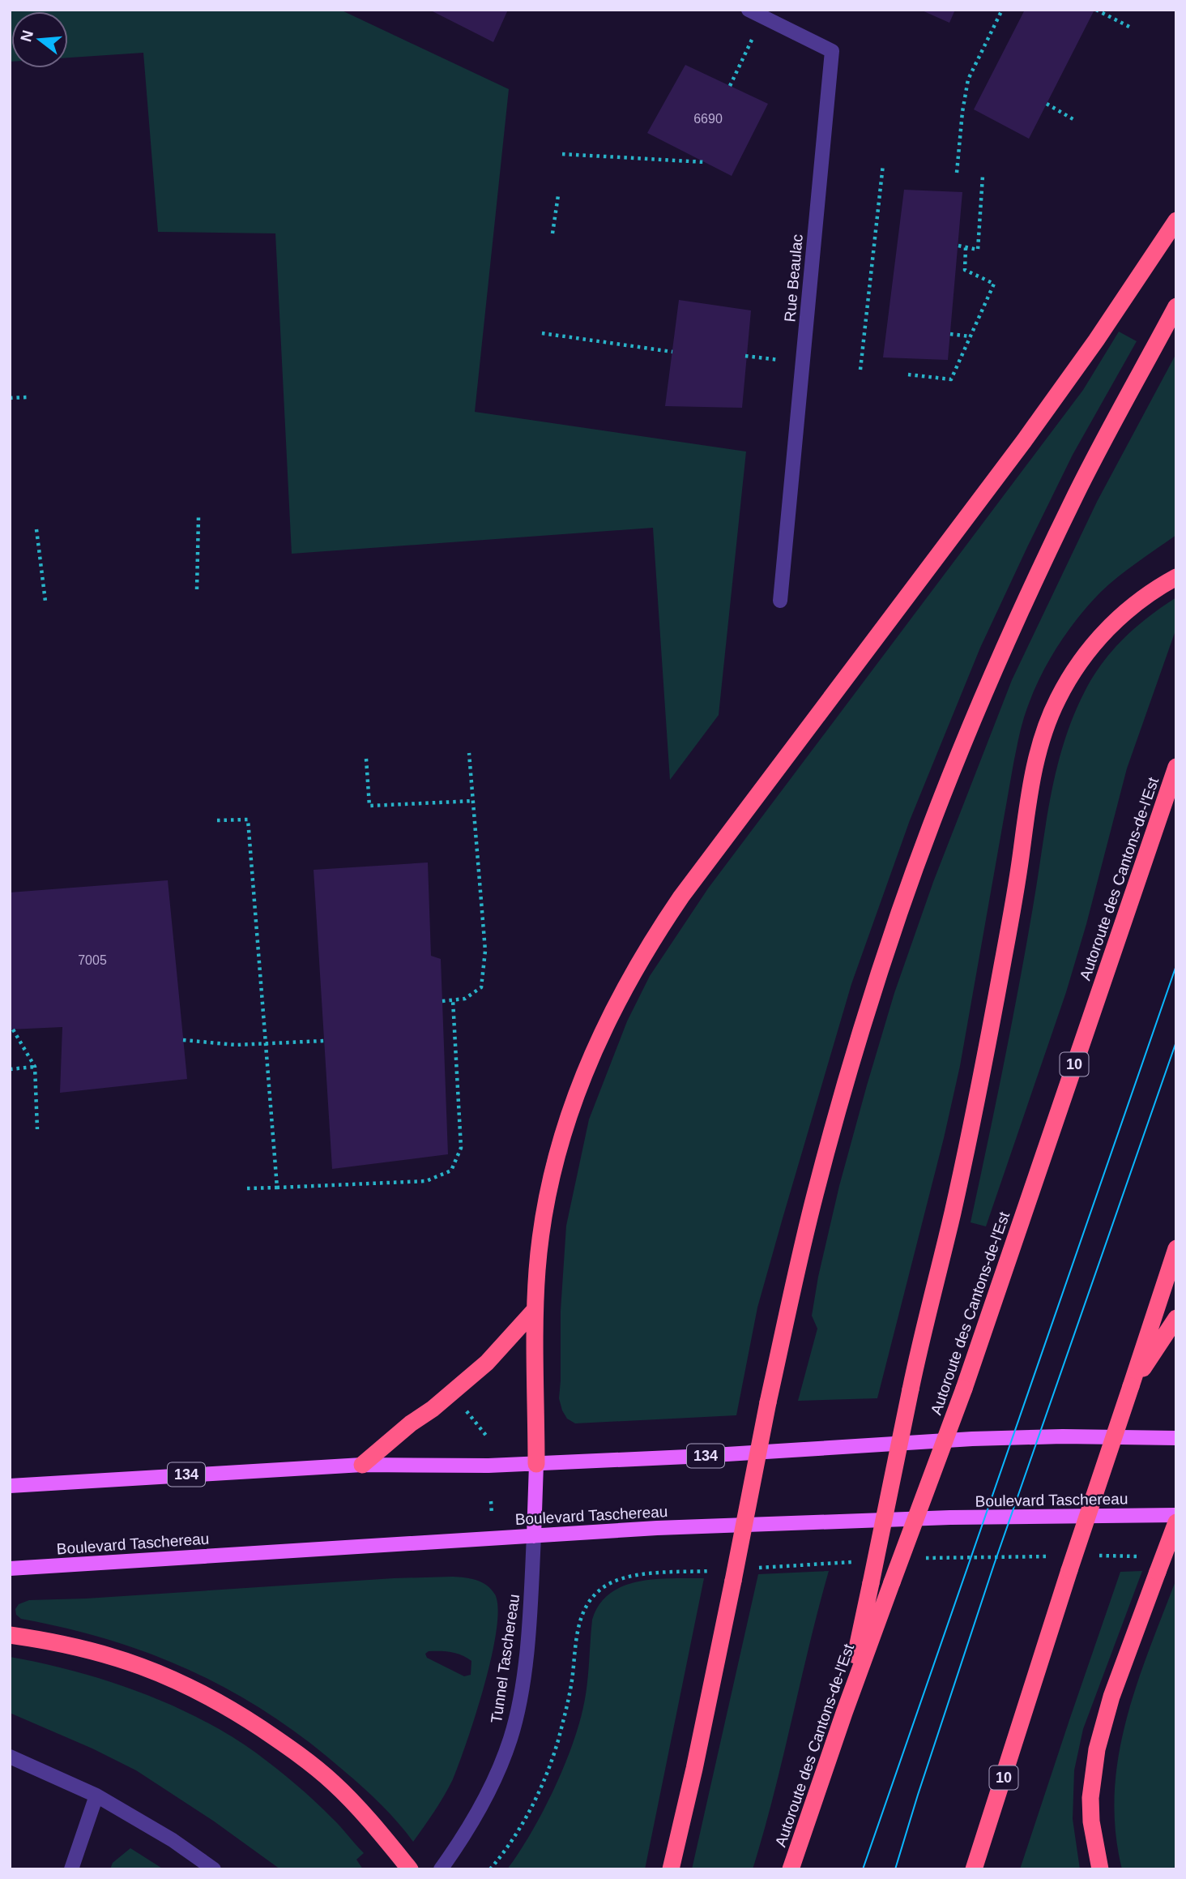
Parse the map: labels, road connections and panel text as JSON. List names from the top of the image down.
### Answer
{
  "streets": {
    "highway": ["Autoroute des Cantons-de-l'Est", "10"],
    "main road": ["134", "Boulevard Taschereau"],
    "street": ["Rue Beaulac", "Tunnel Taschereau"]
  },
  "crossings": [
    ["Boulevard Taschereau", "Tunnel Taschereau"]
  ],
  "house_numbers": ["6690", "7005"],
  "north": "left"
}
